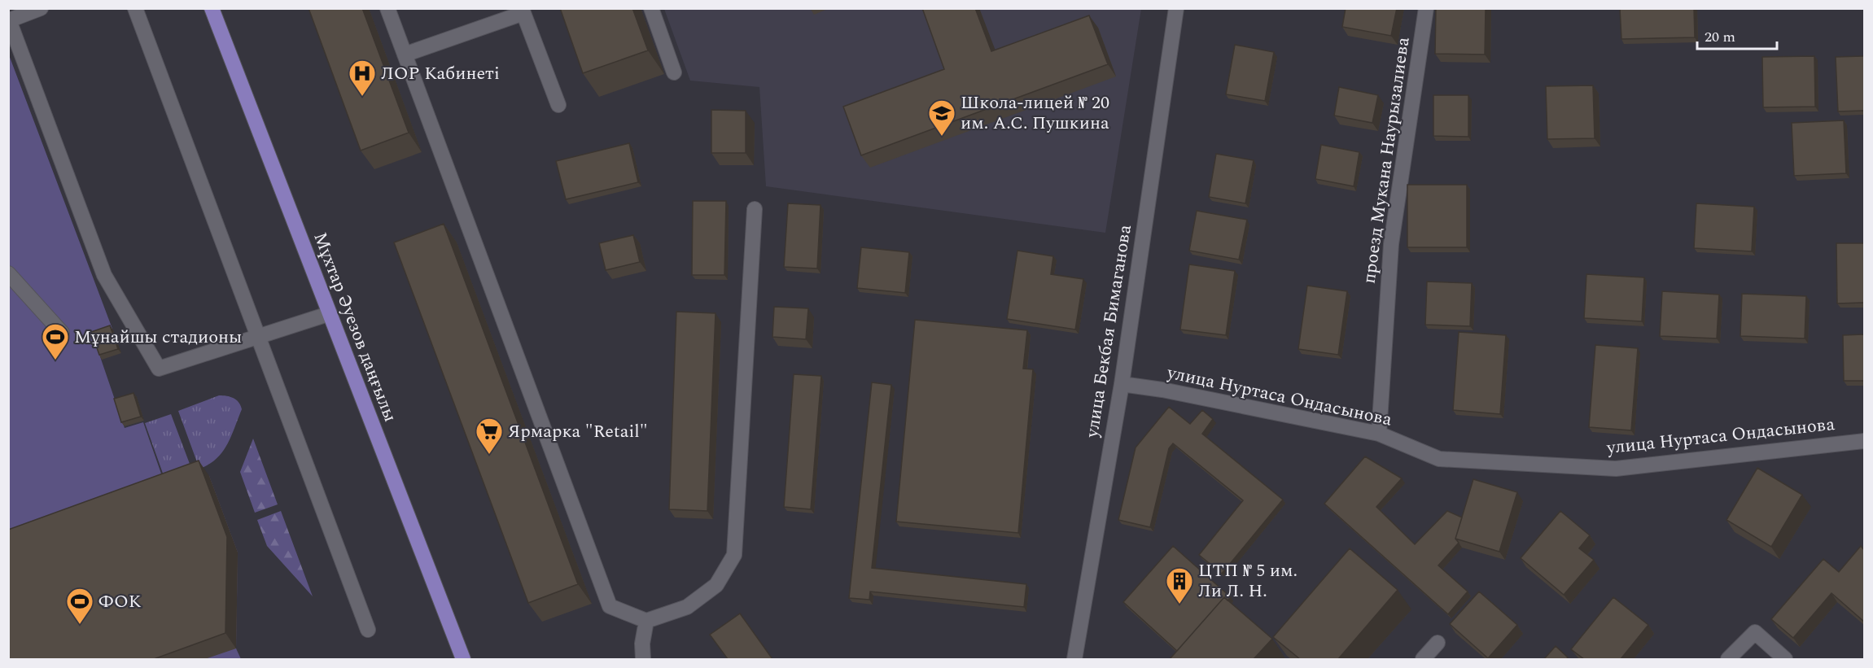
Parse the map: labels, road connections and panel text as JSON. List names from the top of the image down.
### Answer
{
  "streets": {
    "main road": ["Мұхтар Әуезов даңғылы"],
    "street": ["проезд Мукана Наурызалиева", "улица Бекбая Бимаганова", "улица Нуртаса Ондасынова"]
  },
  "crossings": [
    ["проезд Мукана Наурызалиева", "улица Нуртаса Ондасынова"],
    ["улица Бекбая Бимаганова", "улица Нуртаса Ондасынова"]
  ],
  "places": {
    "hospital": ["ЛОР Кабинетi"],
    "school or university": ["Школа-лицей № 20 им. А.С. Пушкина"],
    "sports": ["Мұнайшы стадионы", "ФОК"],
    "supermarket": ["Ярмарка \"Retail\""],
    "building": ["ЦТП № 5 им. Ли Л. Н."]
  },
  "scale_bar": "20 m"
}
